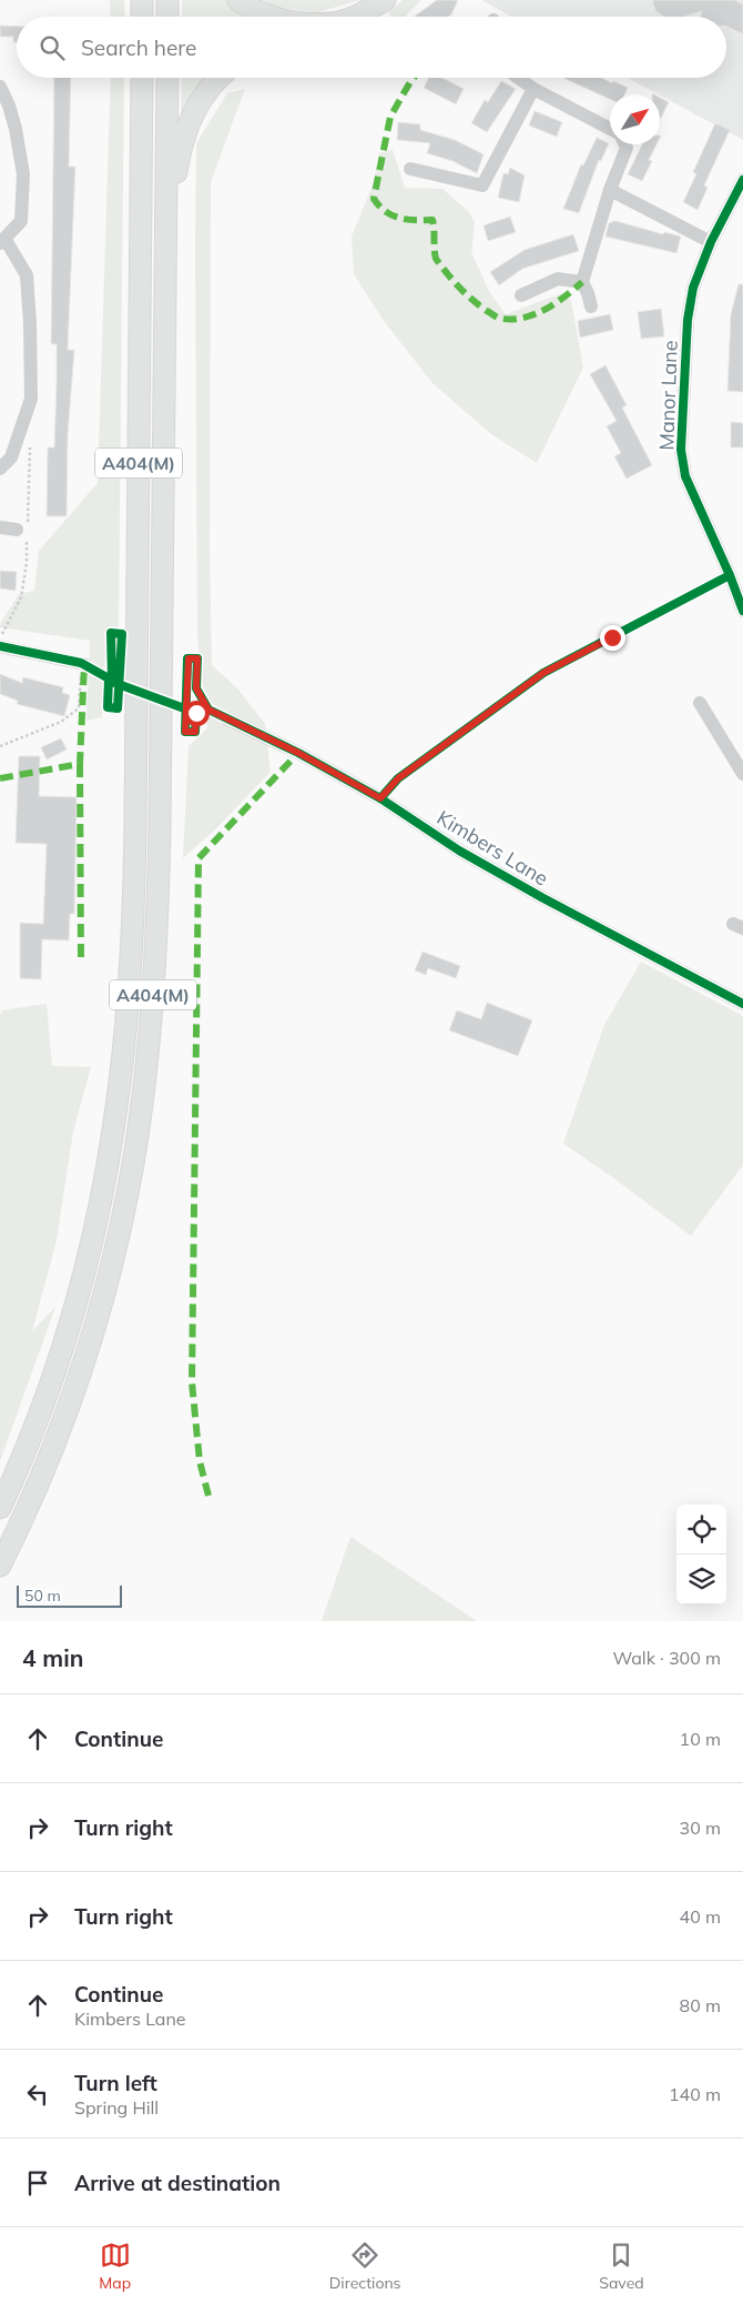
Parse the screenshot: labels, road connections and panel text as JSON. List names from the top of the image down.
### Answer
{
  "streets": {
    "highway": ["A404(M)"],
    "street": ["Manor Lane", "Kimbers Lane"]
  },
  "scale_bar": "50 m",
  "north": "top right",
  "page": {
    "search": "Search here",
    "scale": "50 m",
    "heading": ["4 min", "Walk · 300 m"],
    "list": [
      ["Continue", "10 m"],
      ["Turn right", "30 m"],
      ["Turn right", "40 m"],
      ["Continue", "Kimbers Lane", "80 m"],
      ["Turn left", "Spring Hill", "140 m"],
      "Arrive at destination"
    ],
    "nav": ["Map", "Directions", "Saved"]
  }
}
